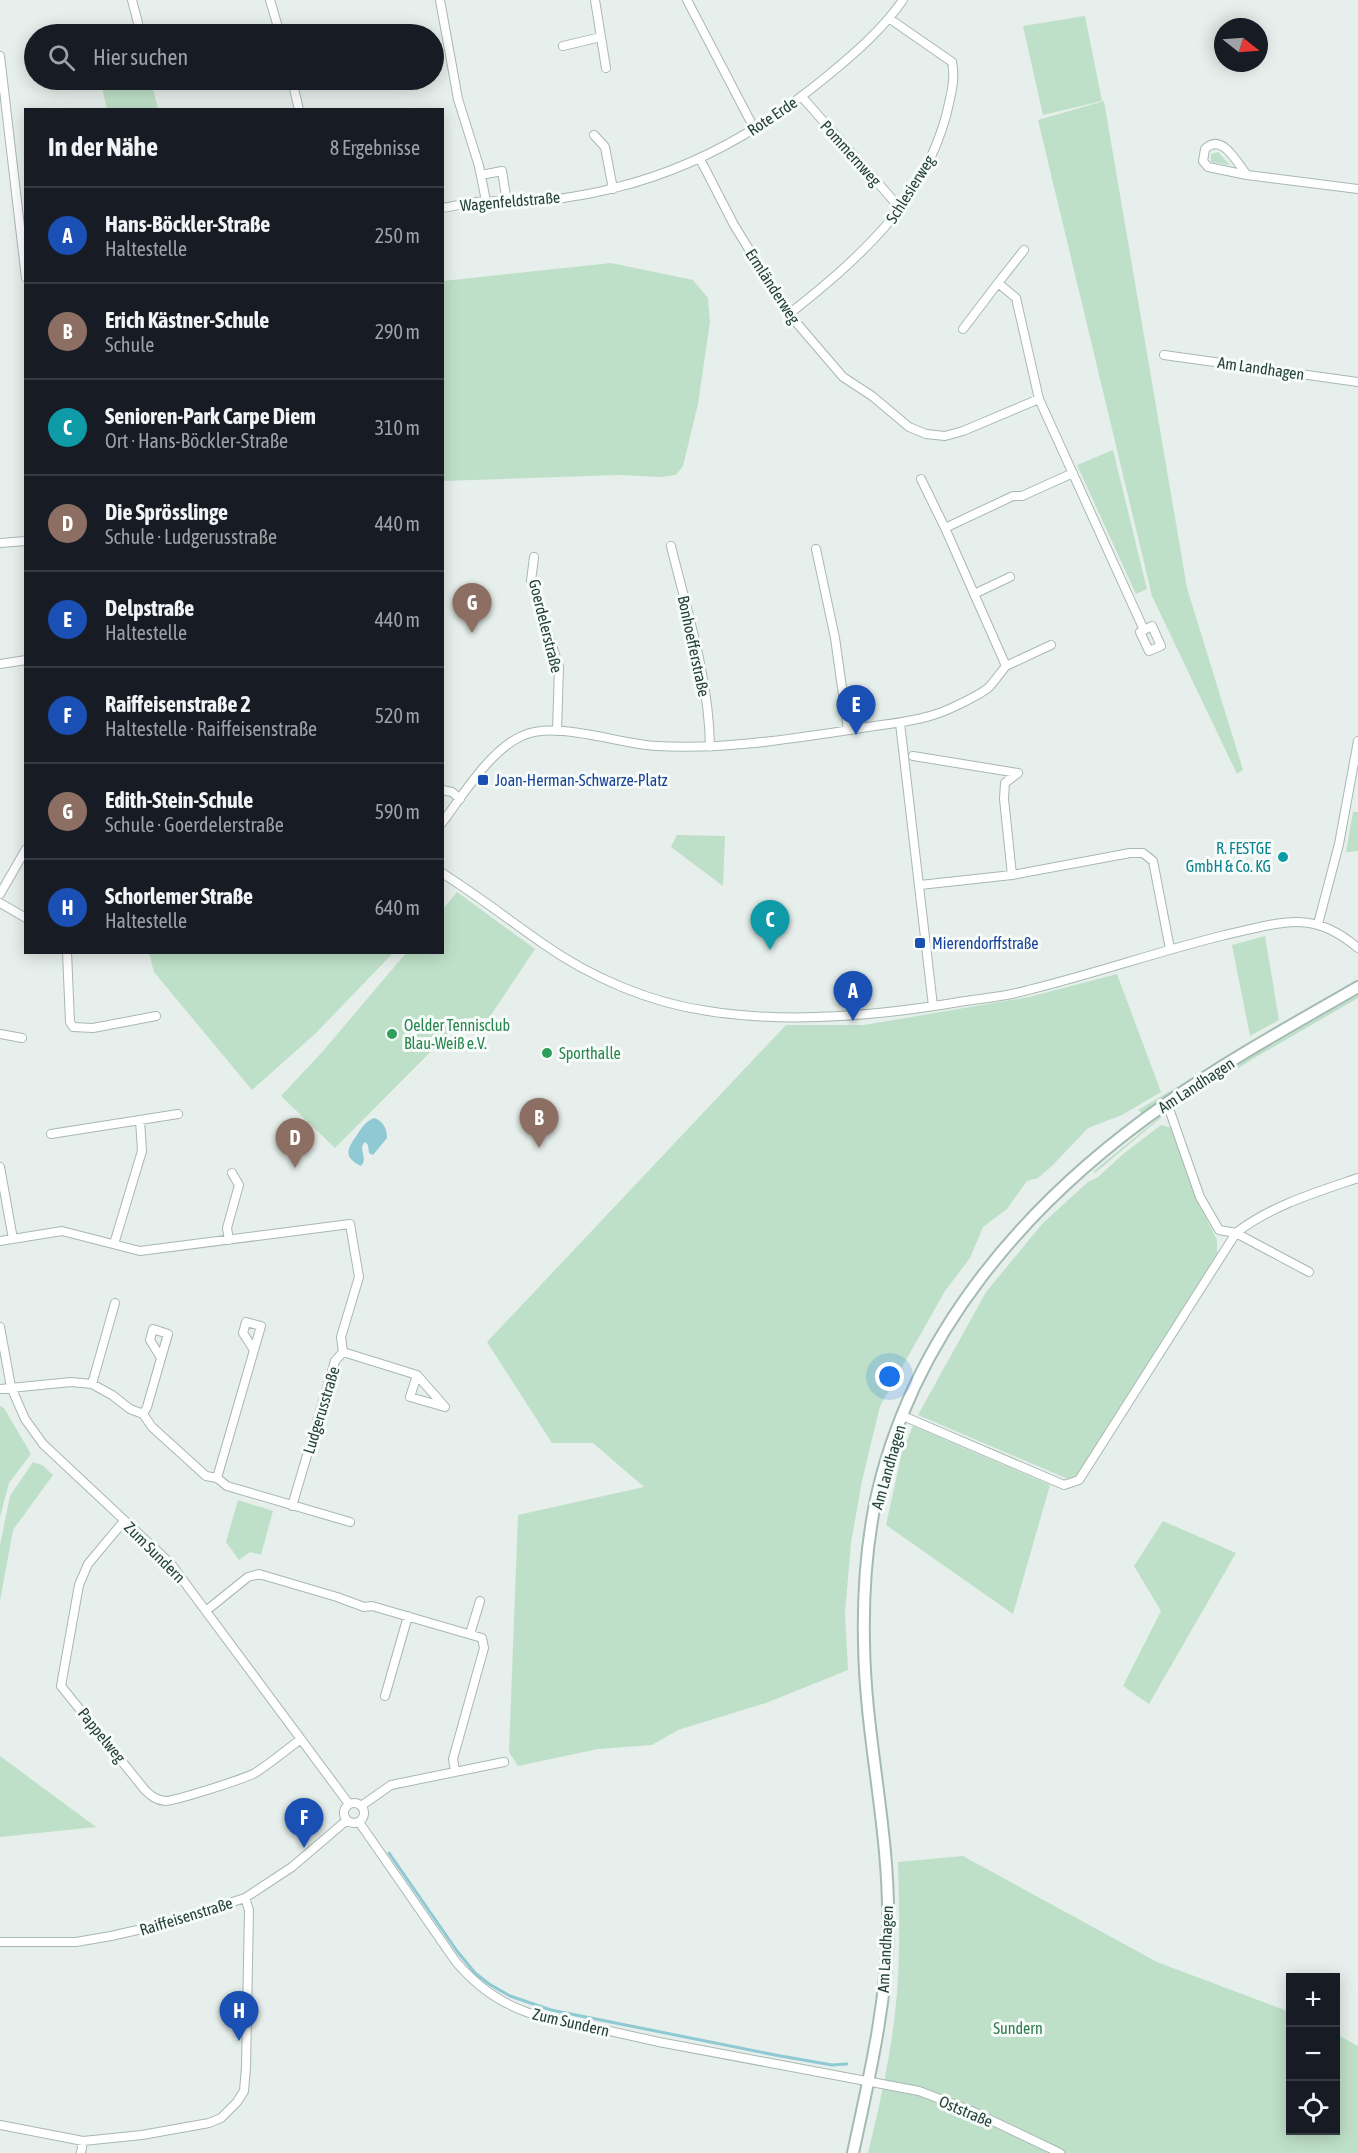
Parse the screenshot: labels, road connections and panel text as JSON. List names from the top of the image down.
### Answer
{
  "streets": {
    "street": [
      "Rote Erde",
      "Pommernweg",
      "Schlesierweg",
      "Wagenfeldstraße",
      "Ermländerweg",
      "Am Landhagen",
      "Goerdelerstraße",
      "Bonhoefferstraße",
      "Ludgerusstraße",
      "Zum Sundern",
      "Pappelweg",
      "Raiffeisenstraße",
      "Oststraße"
    ]
  },
  "crossings": [
    ["Rote Erde", "Pommernweg"],
    ["Rote Erde", "Schlesierweg"],
    ["Rote Erde", "Wagenfeldstraße"],
    ["Rote Erde", "Ermländerweg"],
    ["Pommernweg", "Schlesierweg"],
    ["Schlesierweg", "Ermländerweg"],
    ["Am Landhagen", "Zum Sundern"],
    ["Am Landhagen", "Oststraße"],
    ["Zum Sundern", "Pappelweg"],
    ["Zum Sundern", "Raiffeisenstraße"],
    ["Zum Sundern", "Oststraße"]
  ],
  "parks": ["Sundern"],
  "places": {
    "transit": ["Joan-Herman-Schwarze-Platz", "Mierendorffstraße"],
    "other": ["R. FESTGE GmbH & Co. KG", "Oelder Tennisclub Blau-Weiß e.V.", "Sporthalle"]
  },
  "north": "right",
  "page": {
    "search": "Hier suchen",
    "heading": ["In der Nähe", "8 Ergebnisse"],
    "list": [
      {
        "mark": "A",
        "name": "Hans-Böckler-Straße",
        "note": "Haltestelle",
        "value": "250 m"
      },
      {
        "mark": "B",
        "name": "Erich Kästner-Schule",
        "note": "Schule",
        "value": "290 m"
      },
      {
        "mark": "C",
        "name": "Senioren-Park Carpe Diem",
        "note": "Ort · Hans-Böckler-Straße",
        "value": "310 m"
      },
      {
        "mark": "D",
        "name": "Die Sprösslinge",
        "note": "Schule · Ludgerusstraße",
        "value": "440 m"
      },
      {
        "mark": "E",
        "name": "Delpstraße",
        "note": "Haltestelle",
        "value": "440 m"
      },
      {
        "mark": "F",
        "name": "Raiffeisenstraße 2",
        "note": "Haltestelle · Raiffeisenstraße",
        "value": "520 m"
      },
      {
        "mark": "G",
        "name": "Edith-Stein-Schule",
        "note": "Schule · Goerdelerstraße",
        "value": "590 m"
      },
      {
        "mark": "H",
        "name": "Schorlemer Straße",
        "note": "Haltestelle",
        "value": "640 m"
      }
    ],
    "pins": [
      "G",
      "E",
      "C",
      "A",
      "B",
      "D",
      "F",
      "H"
    ],
    "map_buttons": ["+", "−"]
  }
}
